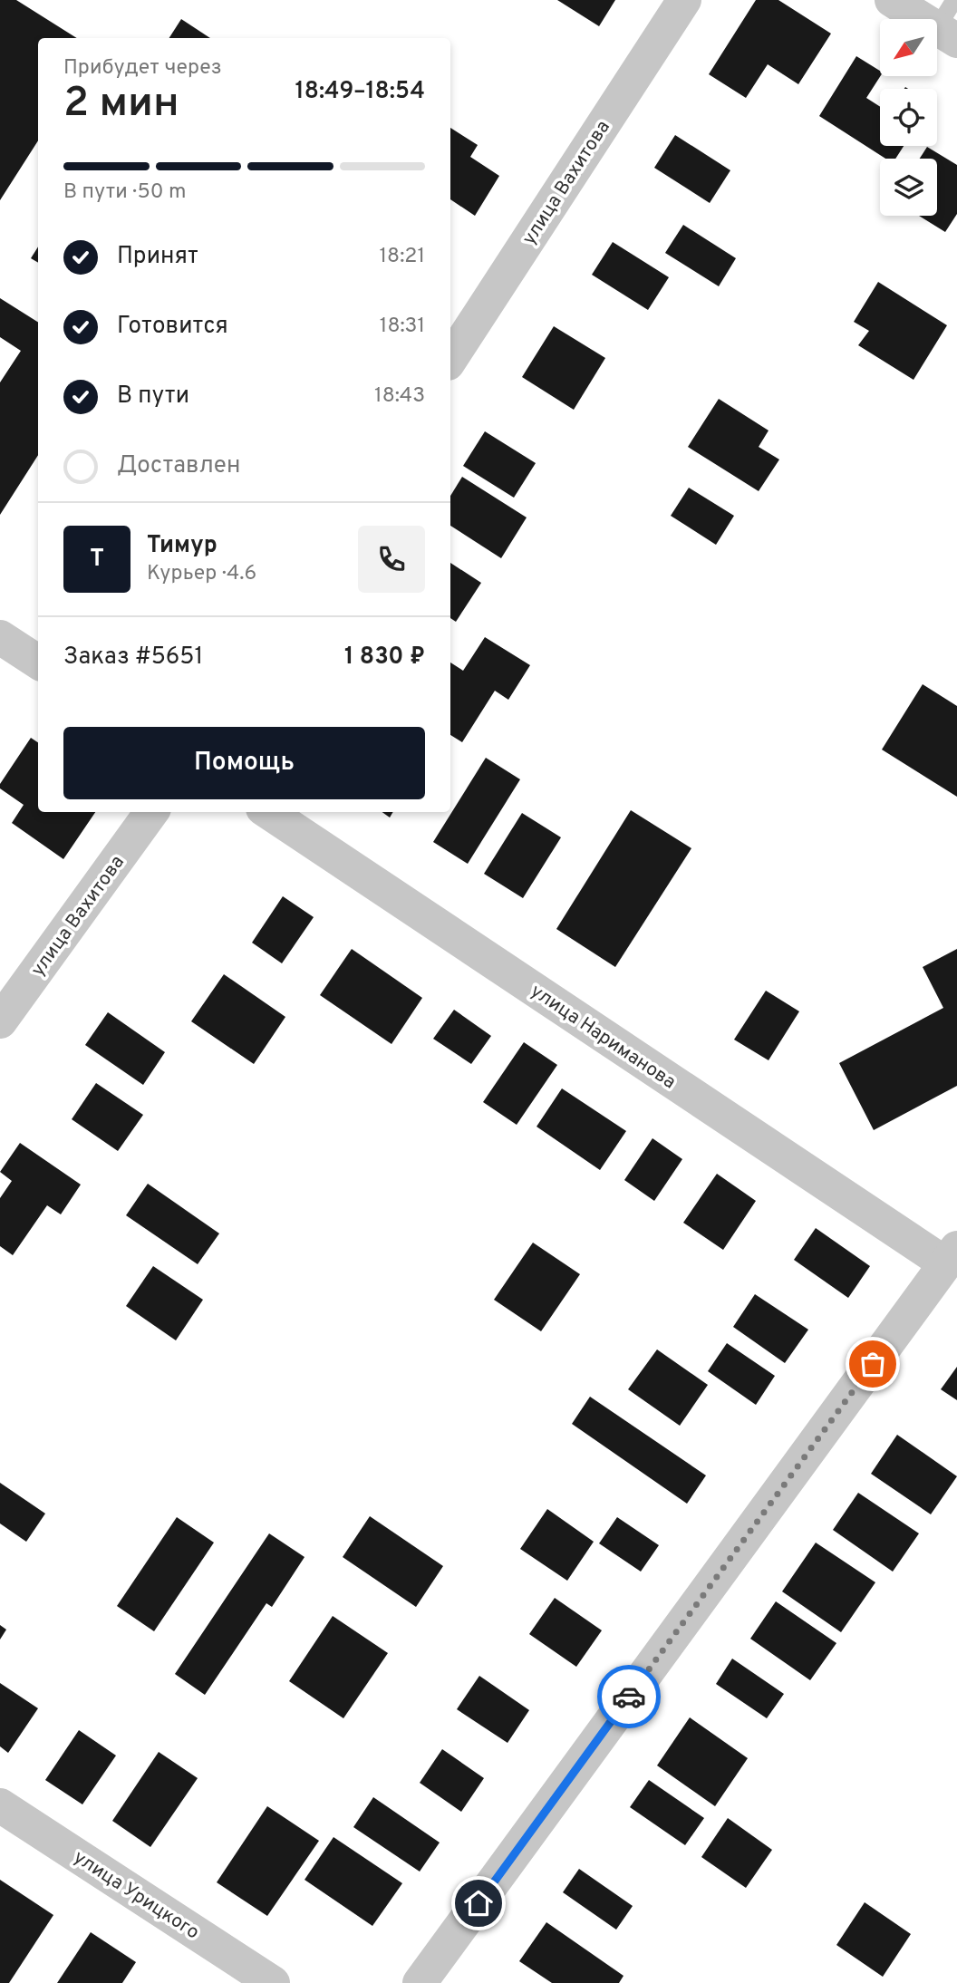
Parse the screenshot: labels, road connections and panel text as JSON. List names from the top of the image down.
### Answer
{
  "streets": {
    "street": ["улица Вахитова", "улица Нариманова", "улица Урицкого"]
  },
  "north": "bottom left",
  "page": {
    "heading": ["2 мин", "Прибудет через", "18:49–18:54"],
    "panel": [
      "Тимур",
      "Курьер · 4.6",
      "Заказ #5651",
      "1 830 ₽"
    ],
    "bar": "В пути · 50 m",
    "list": [
      ["Принят", "18:21"],
      ["Готовится", "18:31"],
      ["В пути", "18:43"],
      "Доставлен"
    ],
    "round": "Т",
    "buttons": "Помощь"
  }
}
